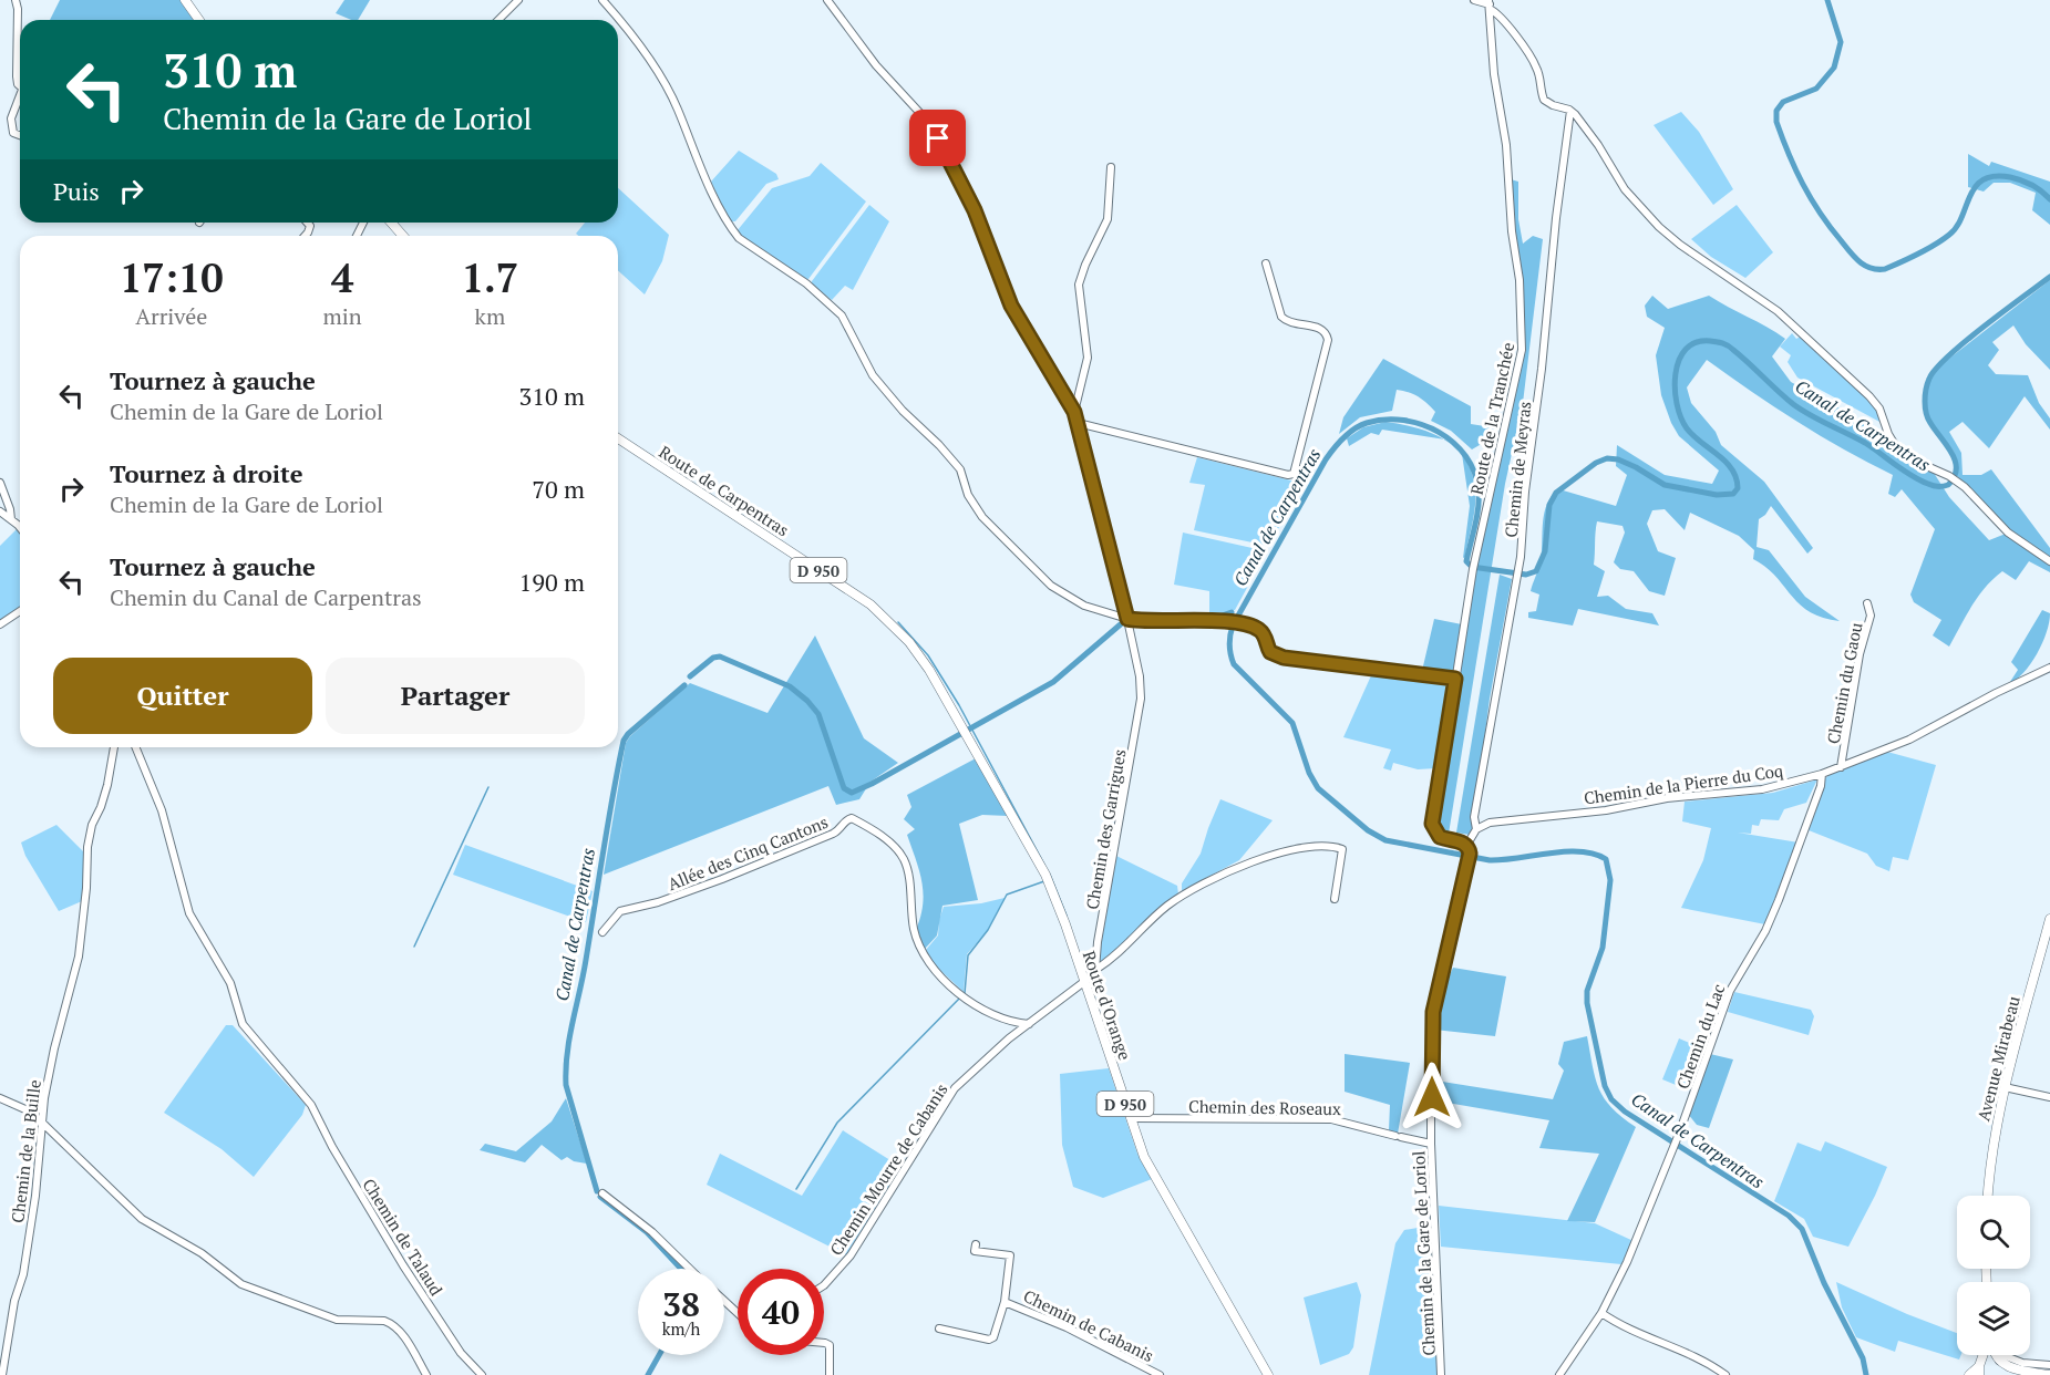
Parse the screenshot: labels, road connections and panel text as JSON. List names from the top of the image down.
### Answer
{
  "streets": {
    "main road": [
      "Route de Carpentras",
      "D 950",
      "Route d'Orange",
      "Avenue Mirabeau"
    ],
    "street": [
      "Route de la Tranchée",
      "Chemin de Meyras",
      "Chemin du Gaou",
      "Chemin de la Pierre du Coq",
      "Chemin des Garrigues",
      "Allée des Cinq Cantons",
      "Chemin du Lac",
      "Chemin des Roseaux",
      "Chemin de la Buille",
      "Chemin Mourre de Cabanis",
      "Chemin de Talaud",
      "Chemin de la Gare de Loriol",
      "Chemin de Cabanis"
    ]
  },
  "crossings": [
    ["Chemin de Meyras", "Chemin de la Pierre du Coq"],
    ["Route de Carpentras", "Route d'Orange"],
    ["Chemin du Gaou", "Chemin de la Pierre du Coq"],
    ["Chemin de la Pierre du Coq", "Chemin du Lac"],
    ["Allée des Cinq Cantons", "Chemin Mourre de Cabanis"],
    ["Route d'Orange", "Chemin des Roseaux"],
    ["Route d'Orange", "Chemin Mourre de Cabanis"],
    ["Chemin des Roseaux", "Chemin de la Gare de Loriol"]
  ],
  "water": ["Canal de Carpentras"],
  "page": {
    "turn": ["310 m", "Chemin de la Gare de Loriol"],
    "then": "Puis",
    "eta": [
      "17:10",
      "Arrivée",
      "4",
      "min",
      "1.7",
      "km"
    ],
    "list": [
      {
        "name": "Tournez à gauche",
        "note": "Chemin de la Gare de Loriol",
        "value": "310 m"
      },
      {
        "name": "Tournez à droite",
        "note": "Chemin de la Gare de Loriol",
        "value": "70 m"
      },
      {
        "name": "Tournez à gauche",
        "note": "Chemin du Canal de Carpentras",
        "value": "190 m"
      }
    ],
    "buttons": ["Quitter", "Partager"],
    "speed": "38 km/h",
    "limit": "40"
  }
}
